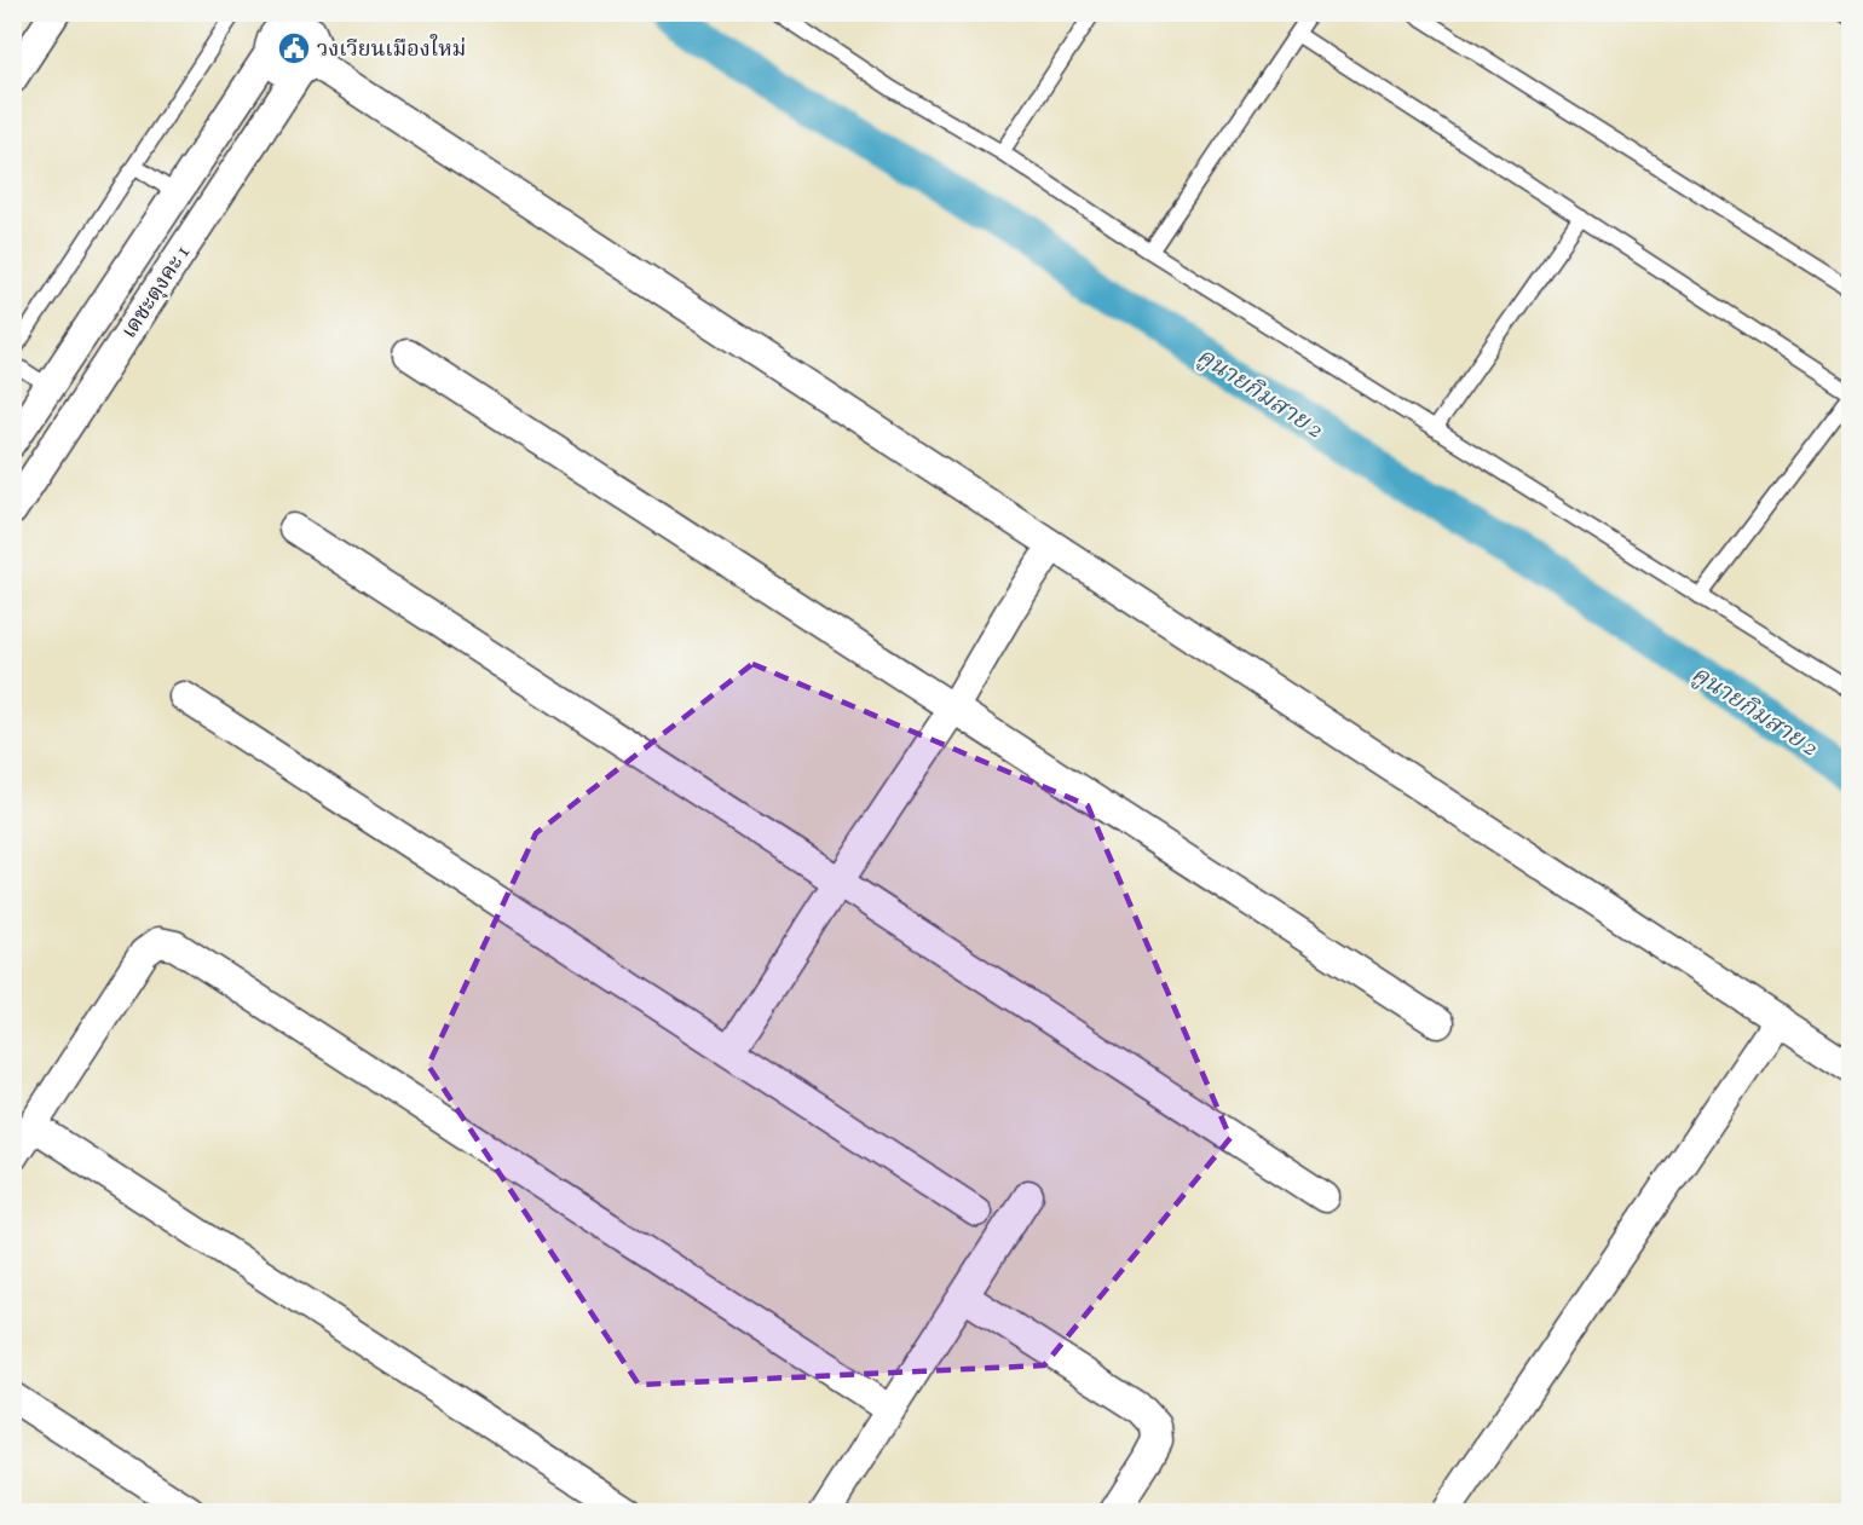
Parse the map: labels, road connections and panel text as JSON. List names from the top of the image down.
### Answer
{
  "streets": {
    "street": ["เดชะตุงคะ 1"]
  },
  "water": ["คูนายกิมสาย 2"],
  "places": {
    "public building": ["วงเวียนเมืองใหม่"]
  }
}
